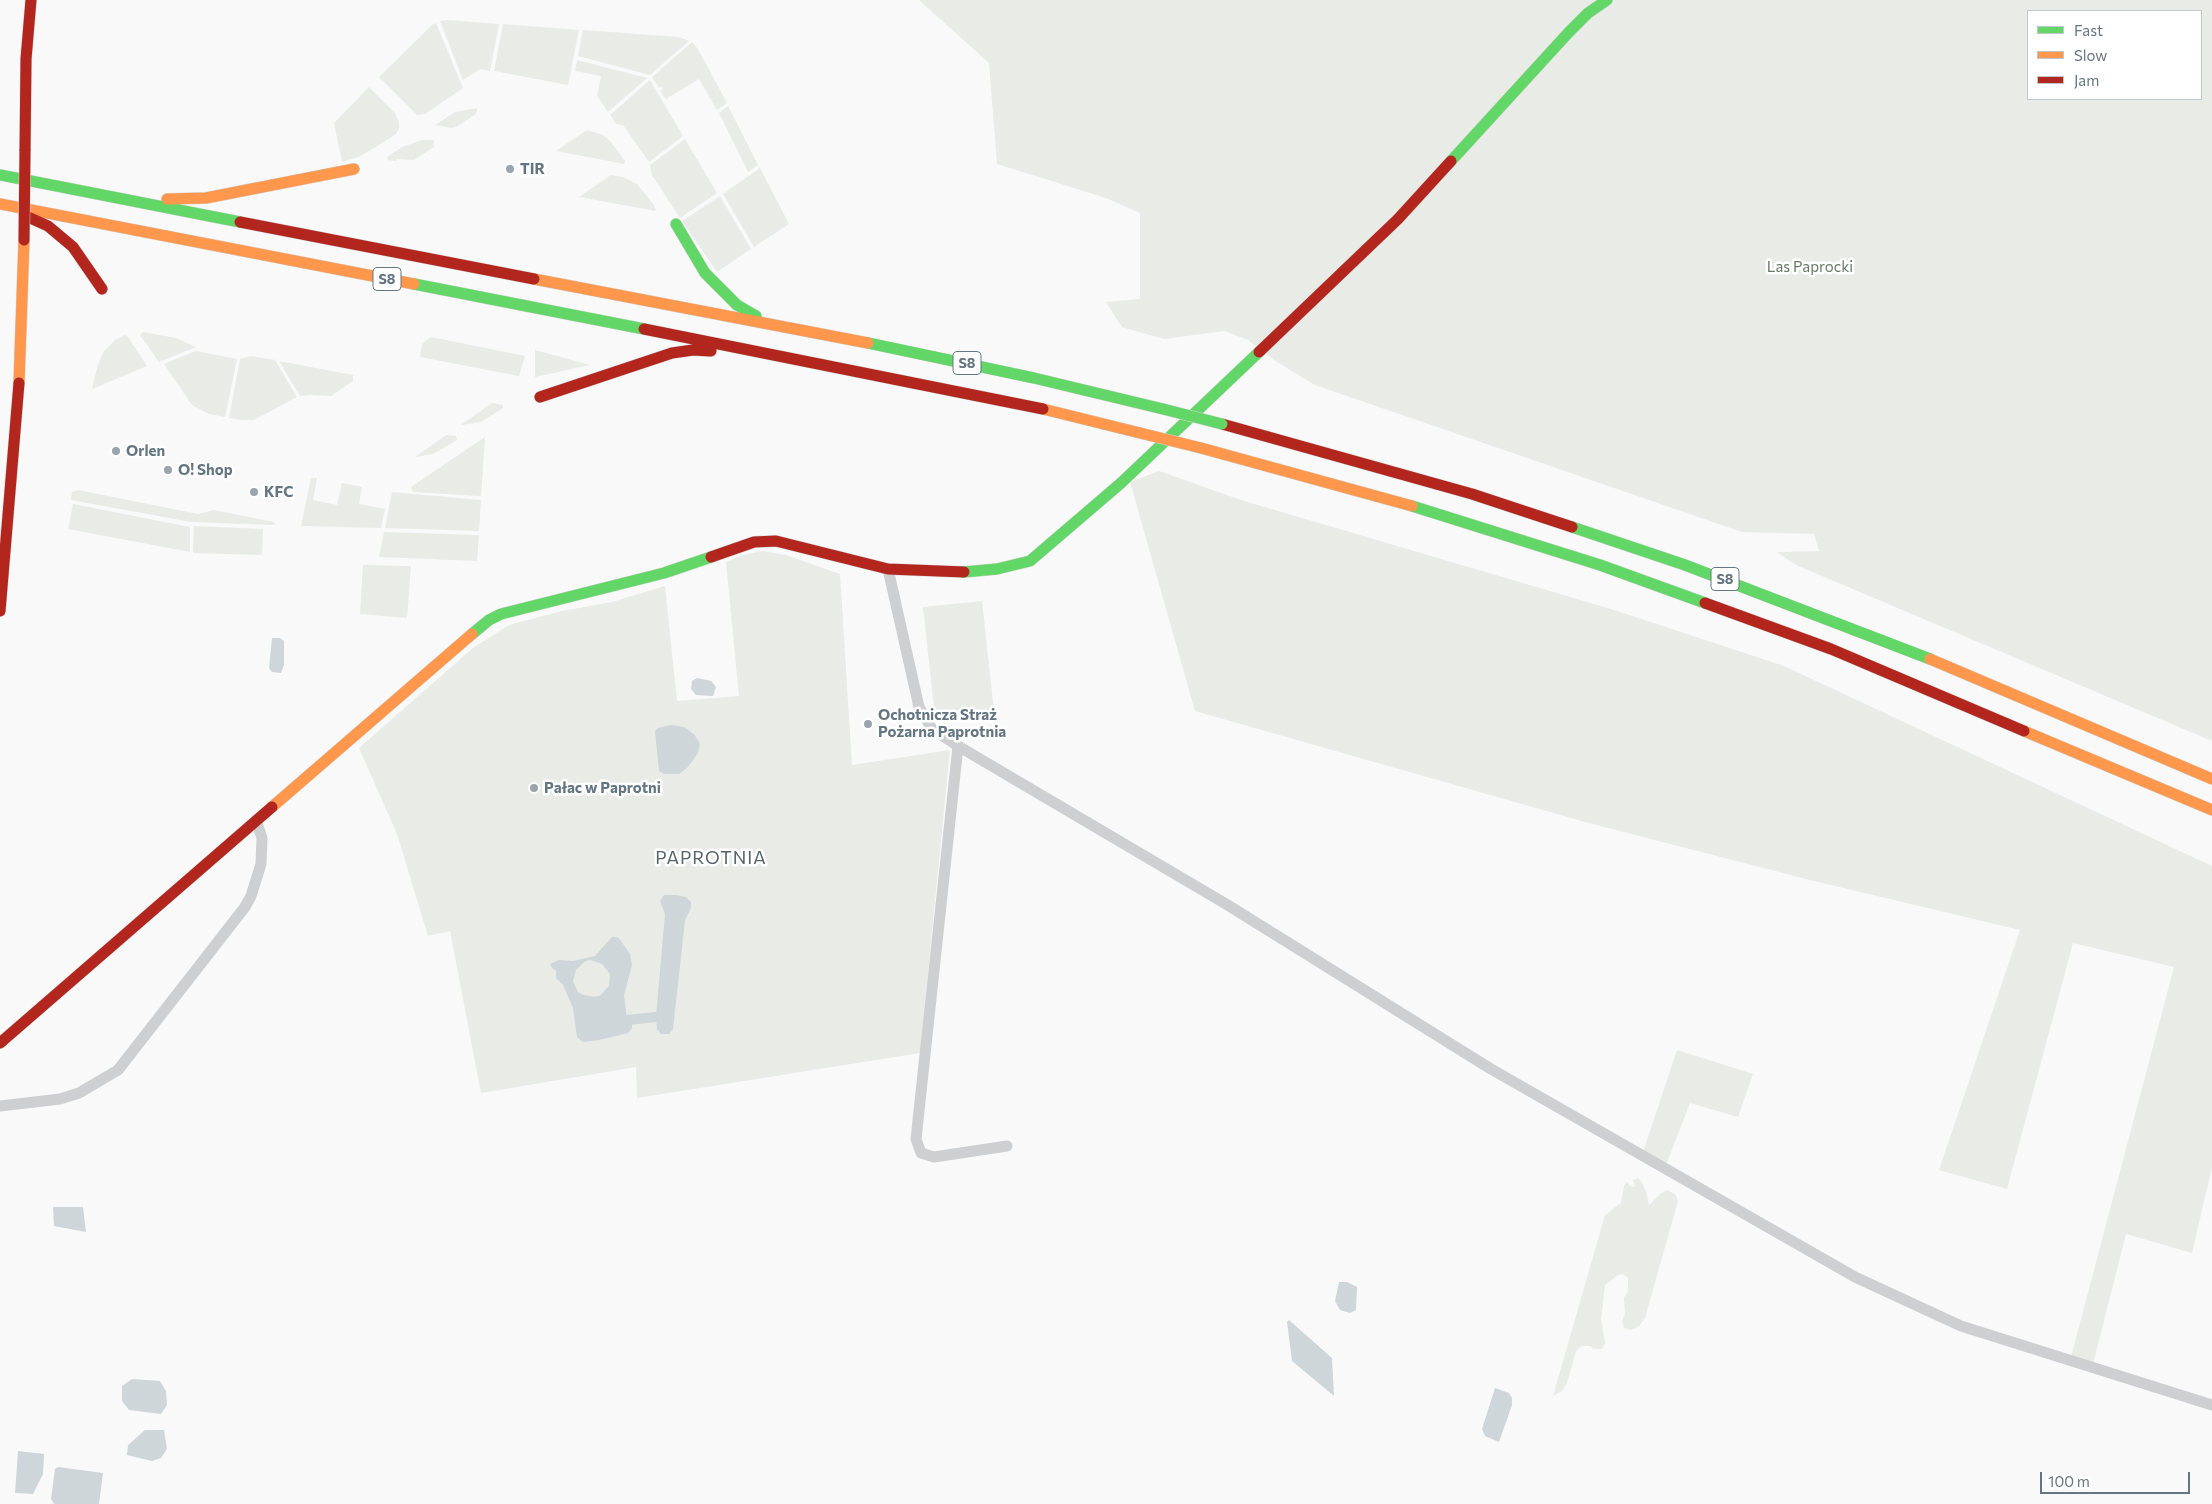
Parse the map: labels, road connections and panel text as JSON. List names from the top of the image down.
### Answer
{
  "streets": {
    "main road": ["S8"]
  },
  "districts": ["PAPROTNIA"],
  "parks": ["Las Paprocki"],
  "places": [
    "TIR",
    "Orlen",
    "O! Shop",
    "KFC",
    "Ochotnicza Straż Pożarna Paprotnia",
    "Pałac w Paprotni"
  ],
  "legend": ["Fast", "Slow", "Jam"],
  "scale_bar": "100 m"
}
